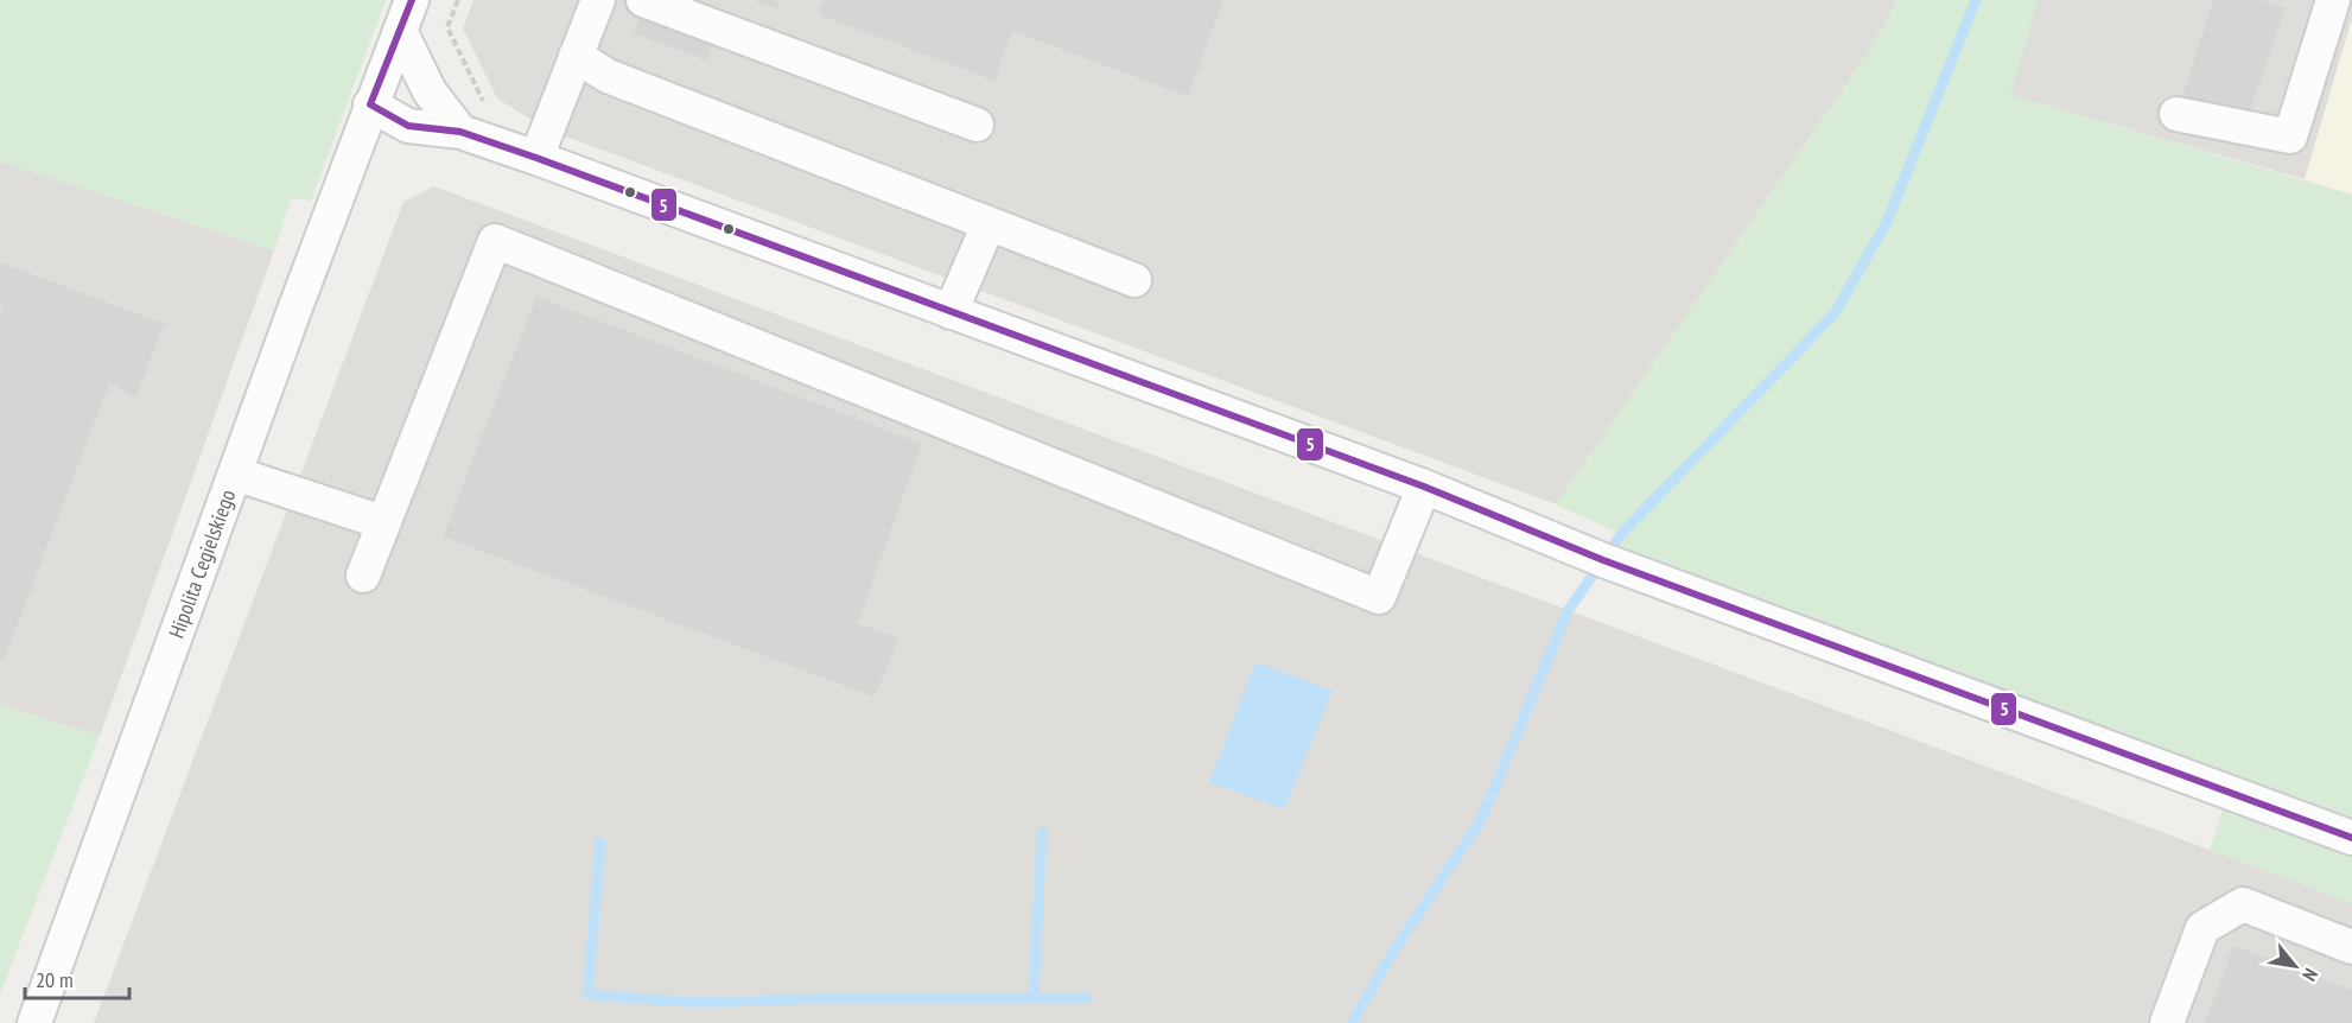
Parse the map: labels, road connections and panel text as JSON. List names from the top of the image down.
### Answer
{
  "streets": {
    "street": ["Hipolita Cegielskiego"]
  },
  "lines": ["transit line 5"],
  "scale_bar": "20 m",
  "north": "bottom right"
}
